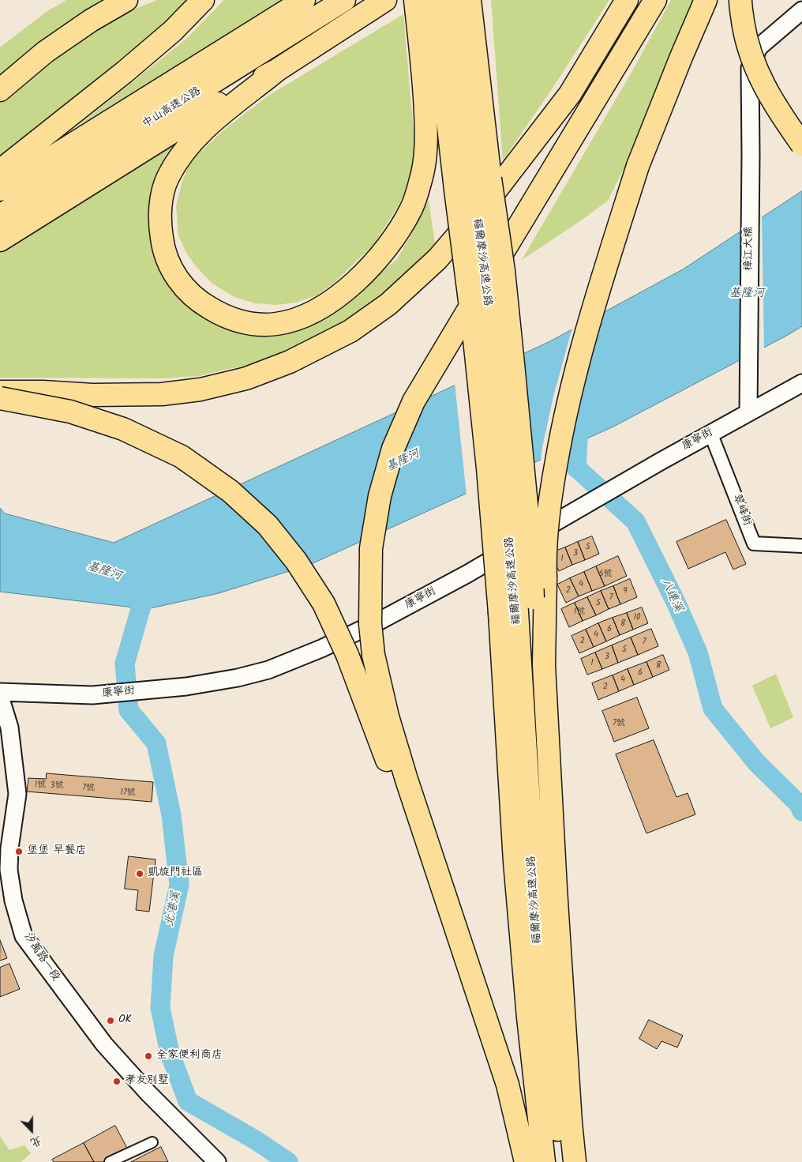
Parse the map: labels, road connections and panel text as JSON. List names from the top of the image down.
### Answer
{
  "streets": {
    "highway": ["中山高速公路", "福爾摩沙高速公路"],
    "street": [
      "樟江大橋",
      "康寧街",
      "翠峰街",
      "汐萬路一段"
    ]
  },
  "crossings": [
    ["樟江大橋", "康寧街"],
    ["康寧街", "翠峰街"]
  ],
  "water": ["基隆河", "八連溪", "北港溪"],
  "places": [
    "堡堡 早餐店",
    "凱旋門社區",
    "OK",
    "全家便利商店",
    "孝友別墅"
  ],
  "house_numbers": [
    "5",
    "3",
    "1",
    "6號",
    "4",
    "2",
    "9",
    "7",
    "5",
    "1號",
    "10",
    "8",
    "6",
    "4",
    "2",
    "7",
    "5",
    "3",
    "1",
    "8",
    "6",
    "4",
    "2",
    "7號",
    "1號",
    "3號",
    "7號",
    "17號"
  ],
  "north": "bottom"
}
